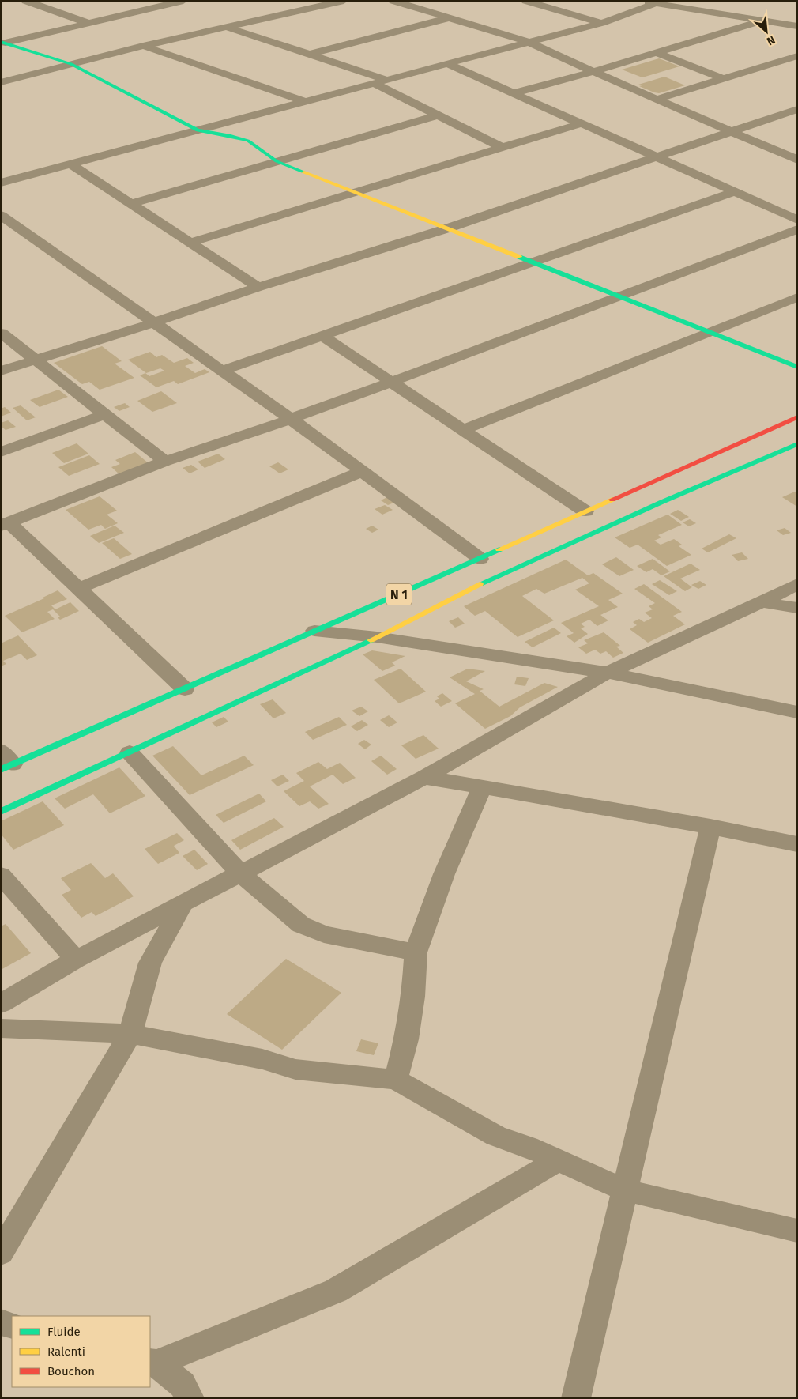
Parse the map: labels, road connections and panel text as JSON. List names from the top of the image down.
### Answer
{
  "streets": {
    "main road": ["N 1"]
  },
  "legend": ["Fluide", "Ralenti", "Bouchon"],
  "north": "bottom right"
}
